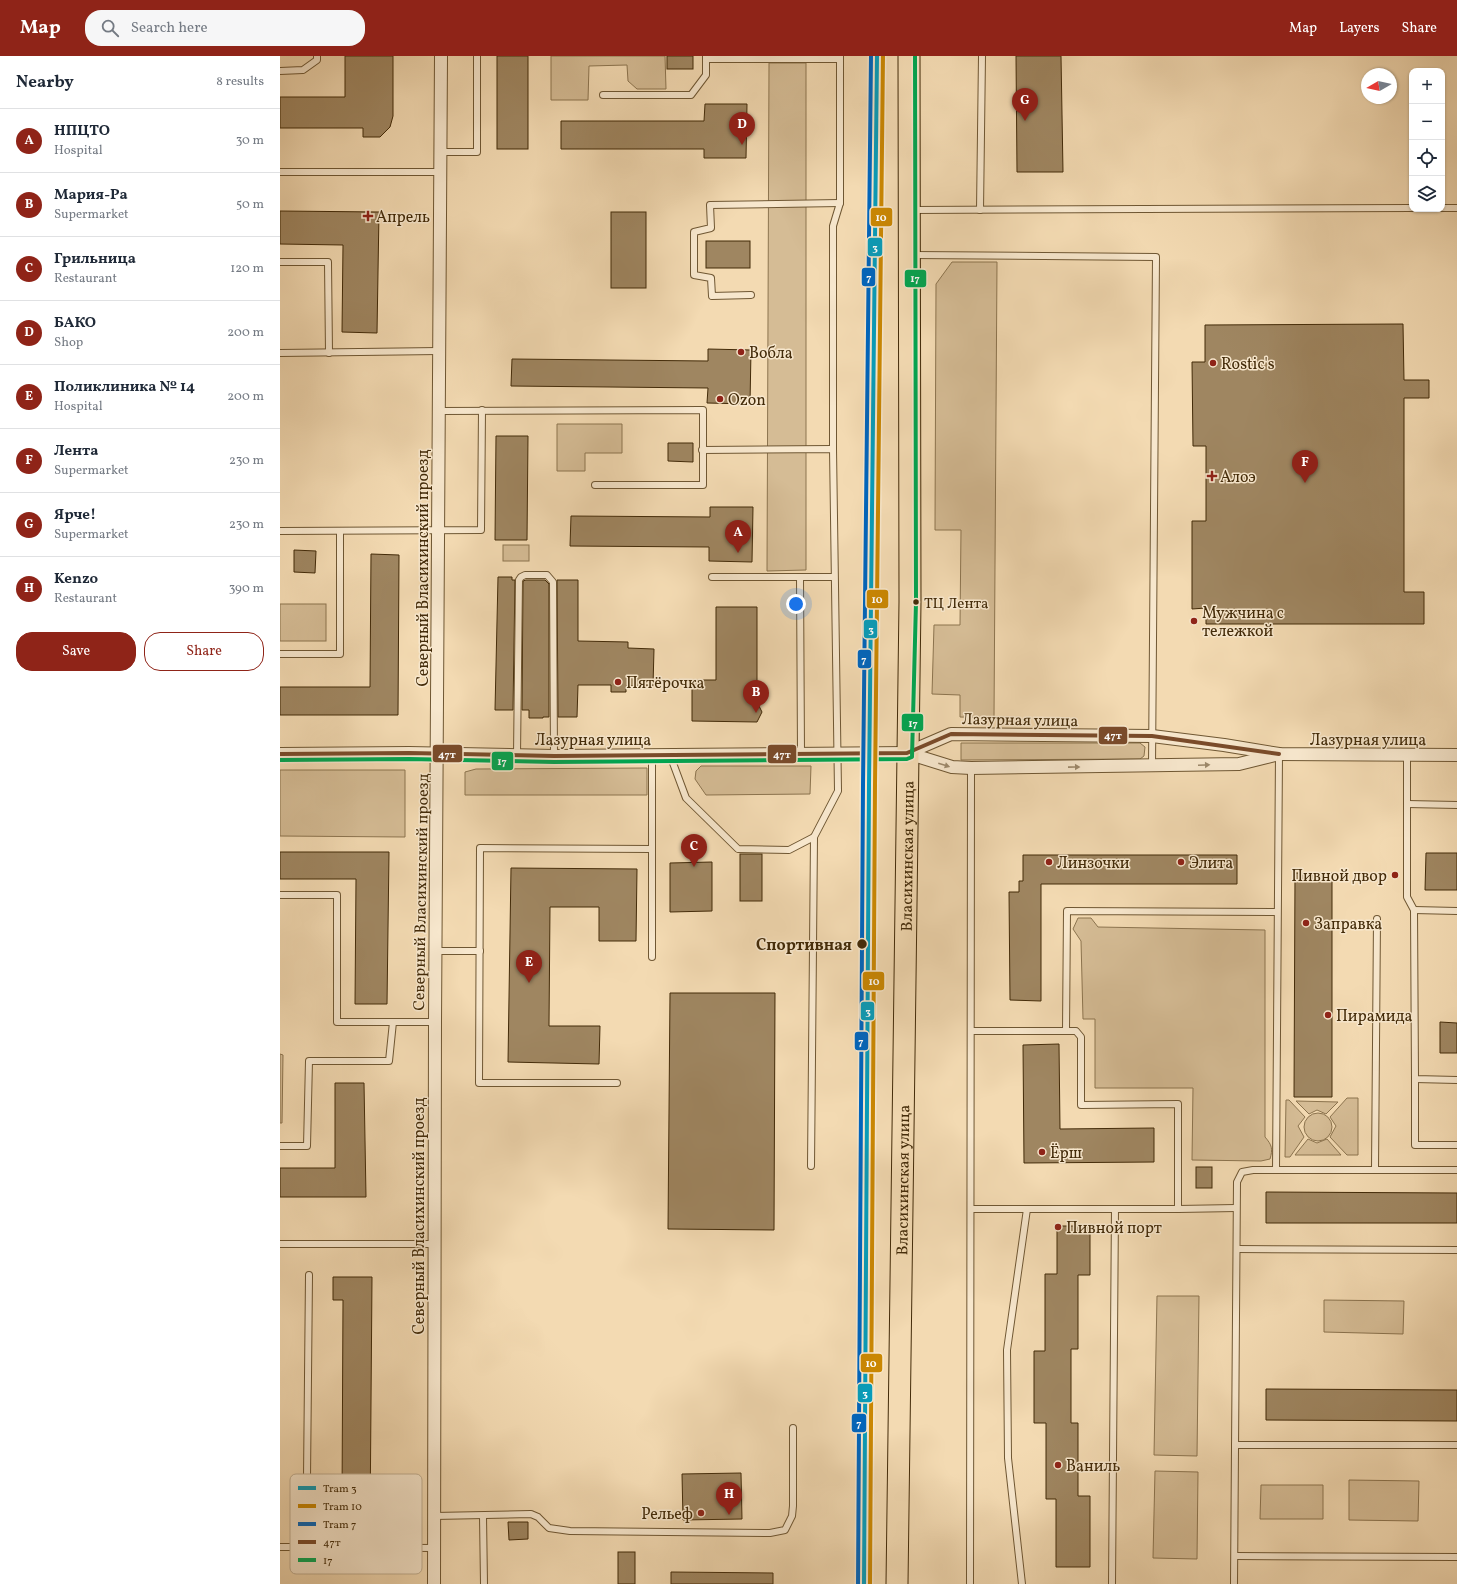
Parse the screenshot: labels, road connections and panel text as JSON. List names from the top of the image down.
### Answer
{
  "streets": {
    "highway": ["Власихинская улица"],
    "street": ["Северный Власихинский проезд", "Лазурная улица"]
  },
  "crossings": [
    ["Северный Власихинский проезд", "Лазурная улица"],
    ["Лазурная улица", "Власихинская улица"]
  ],
  "places": {
    "health": ["Апрель", "Алоэ"],
    "other": [
      "Вобла",
      "Rostic's",
      "Ozon",
      "ТЦ Лента",
      "Мужчина с тележкой",
      "Пятёрочка",
      "Линзочки",
      "Элита",
      "Пивной двор",
      "Заправка",
      "Спортивная",
      "Пирамида",
      "Ёрш",
      "Пивной порт",
      "Ваниль",
      "Рельеф"
    ]
  },
  "lines": [
    "tram line 3",
    "tram line 10",
    "tram line 7",
    "transit line 17",
    "transit line 47т"
  ],
  "legend": [
    "Tram 3",
    "Tram 10",
    "Tram 7",
    "47т",
    "17"
  ],
  "north": "left",
  "page": {
    "header": "Map",
    "search": "Search here",
    "nav": ["Map", "Layers", "Share"],
    "heading": ["Nearby", "8 results"],
    "map_buttons": ["+", "−"],
    "pins": [
      "G",
      "D",
      "F",
      "A",
      "B",
      "C",
      "E",
      "H"
    ],
    "list": [
      {
        "mark": "A",
        "name": "НПЦТО",
        "note": "Hospital",
        "value": "30 m"
      },
      {
        "mark": "B",
        "name": "Мария-Ра",
        "note": "Supermarket",
        "value": "50 m"
      },
      {
        "mark": "C",
        "name": "Грильница",
        "note": "Restaurant",
        "value": "120 m"
      },
      {
        "mark": "D",
        "name": "БАКО",
        "note": "Shop",
        "value": "200 m"
      },
      {
        "mark": "E",
        "name": "Поликлиника № 14",
        "note": "Hospital",
        "value": "200 m"
      },
      {
        "mark": "F",
        "name": "Лента",
        "note": "Supermarket",
        "value": "230 m"
      },
      {
        "mark": "G",
        "name": "Ярче!",
        "note": "Supermarket",
        "value": "230 m"
      },
      {
        "mark": "H",
        "name": "Kenzo",
        "note": "Restaurant",
        "value": "390 m"
      }
    ],
    "buttons": ["Save", "Share"]
  }
}
